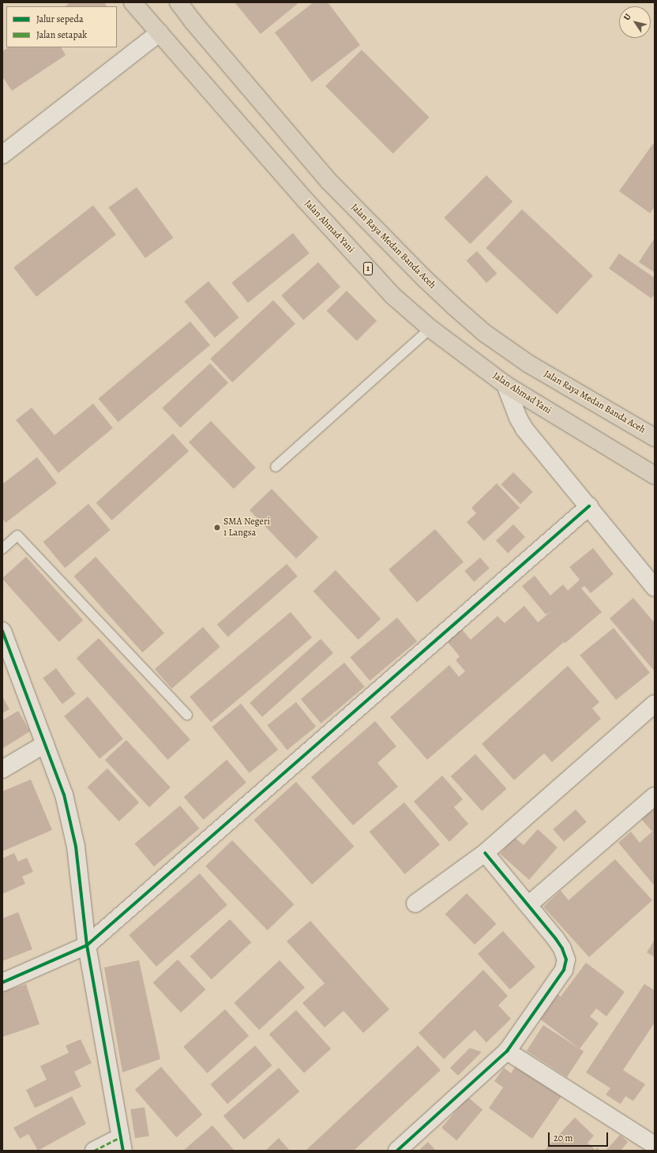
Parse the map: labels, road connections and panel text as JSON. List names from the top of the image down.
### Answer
{
  "streets": {
    "main road": ["Jalan Ahmad Yani", "Jalan Raya Medan Banda Aceh", "1"]
  },
  "places": ["SMA Negeri 1 Langsa"],
  "legend": ["Jalur sepeda", "Jalan setapak"],
  "scale_bar": "20 m",
  "north": "top left"
}
